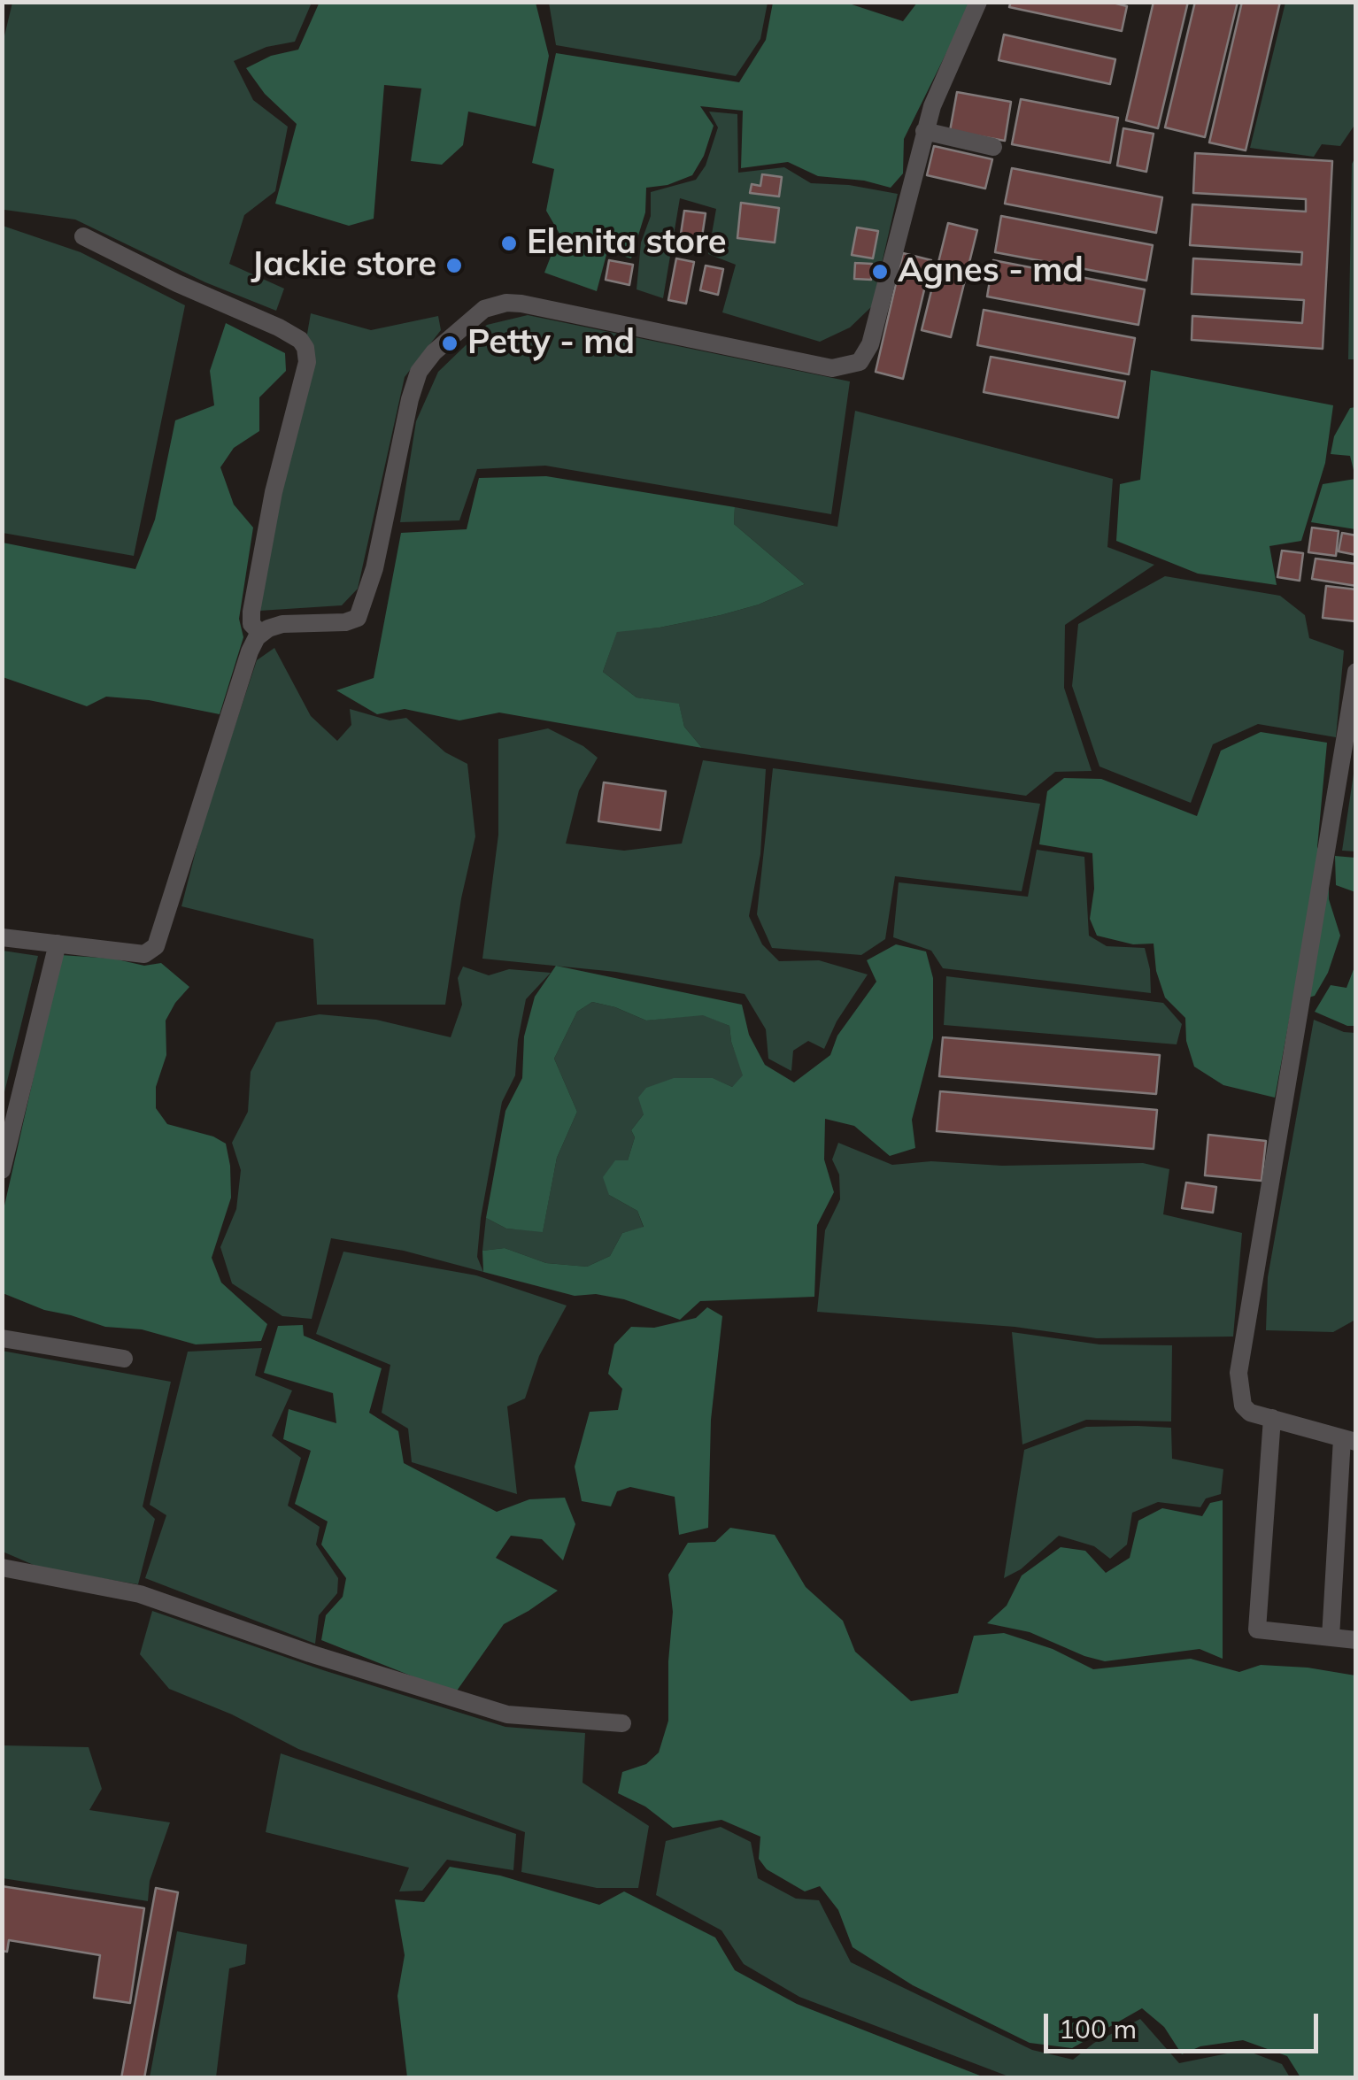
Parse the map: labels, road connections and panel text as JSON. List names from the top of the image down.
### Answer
{
  "places": [
    "Elenita store",
    "Jackie store",
    "Agnes - md",
    "Petty - md"
  ],
  "scale_bar": "100 m"
}
